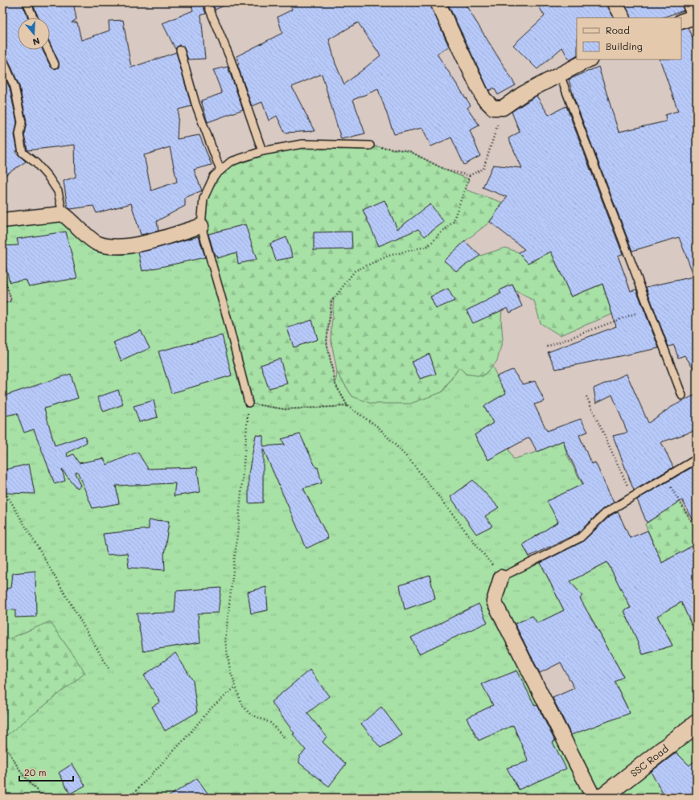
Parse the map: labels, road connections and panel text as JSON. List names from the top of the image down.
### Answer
{
  "streets": {
    "street": ["SSC Road"]
  },
  "legend": ["Road", "Building"],
  "scale_bar": "20 m",
  "north": "bottom"
}
